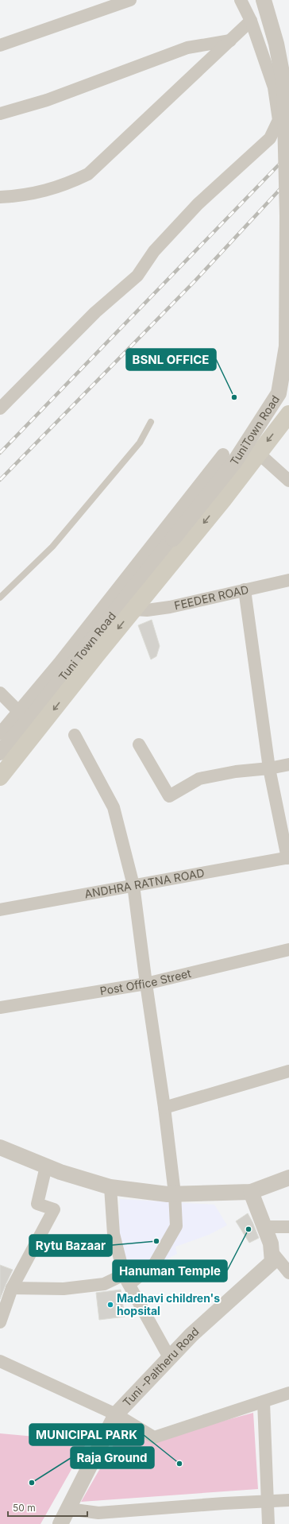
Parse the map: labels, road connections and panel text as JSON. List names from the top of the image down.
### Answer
{
  "streets": {
    "street": [
      "TuniTown Road",
      "FEEDER ROAD",
      "Tuni Town Road",
      "ANDHRA RATNA ROAD",
      "Post Office Street",
      "Tuni -Paltheru Road"
    ]
  },
  "crossings": [
    ["TuniTown Road", "Tuni Town Road"]
  ],
  "places": [
    "BSNL OFFICE",
    "Hanuman Temple",
    "Rytu Bazaar",
    "Madhavi children's hopsital",
    "MUNICIPAL PARK",
    "Raja Ground"
  ],
  "scale_bar": "50 m"
}
